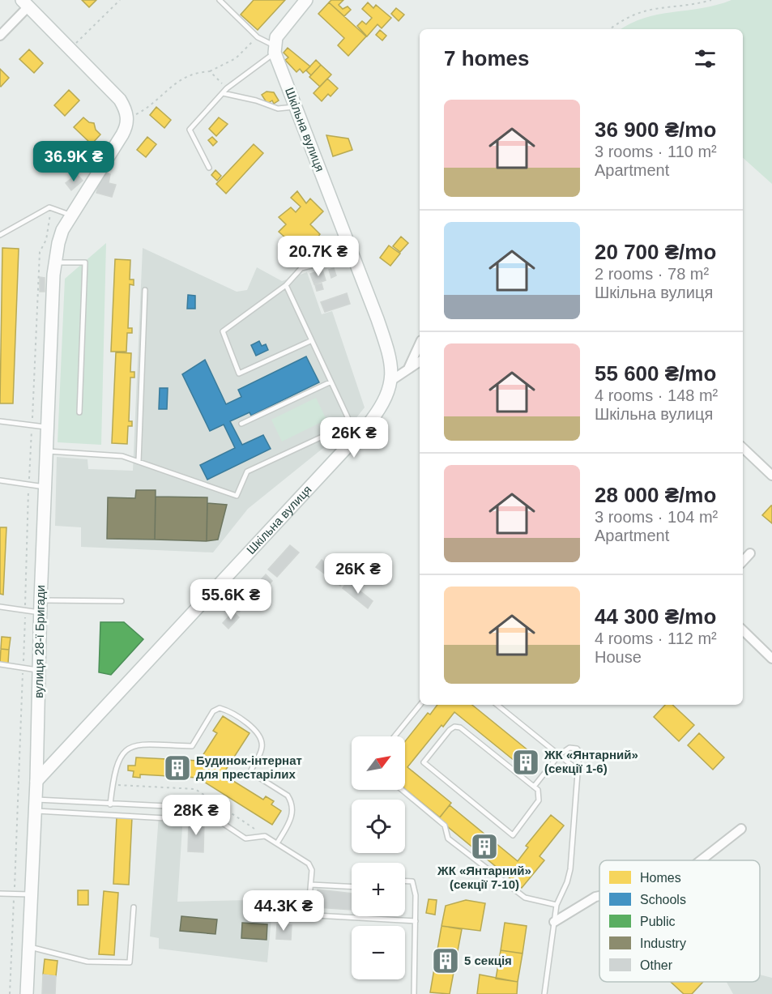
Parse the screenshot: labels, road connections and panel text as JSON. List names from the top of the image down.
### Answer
{
  "streets": {
    "street": ["Шкільна вулиця", "вулиця 28-ї Бригади"]
  },
  "crossings": [
    ["Шкільна вулиця", "вулиця 28-ї Бригади"]
  ],
  "places": {
    "building": [
      "ЖК «Янтарний» (секції 1-6)",
      "Будинок-інтернат для престарілих",
      "ЖК «Янтарний» (секції 7-10)",
      "5 секція"
    ]
  },
  "legend": [
    "Homes",
    "Schools",
    "Public",
    "Industry",
    "Other"
  ],
  "north": "top right",
  "page": {
    "heading": "7 homes",
    "list": [
      {
        "name": "36 900 ₴/mo",
        "note": "3 rooms · 110 m² · Apartment"
      },
      {
        "name": "20 700 ₴/mo",
        "note": "2 rooms · 78 m² · Шкільна вулиця"
      },
      {
        "name": "55 600 ₴/mo",
        "note": "4 rooms · 148 m² · Шкільна вулиця"
      },
      {
        "name": "28 000 ₴/mo",
        "note": "3 rooms · 104 m² · Apartment"
      },
      {
        "name": "44 300 ₴/mo",
        "note": "4 rooms · 112 m² · House"
      }
    ],
    "price": [
      "36.9K ₴",
      "20.7K ₴",
      "26K ₴",
      "26K ₴",
      "55.6K ₴",
      "28K ₴",
      "44.3K ₴"
    ],
    "map_buttons": ["+", "−"]
  }
}
